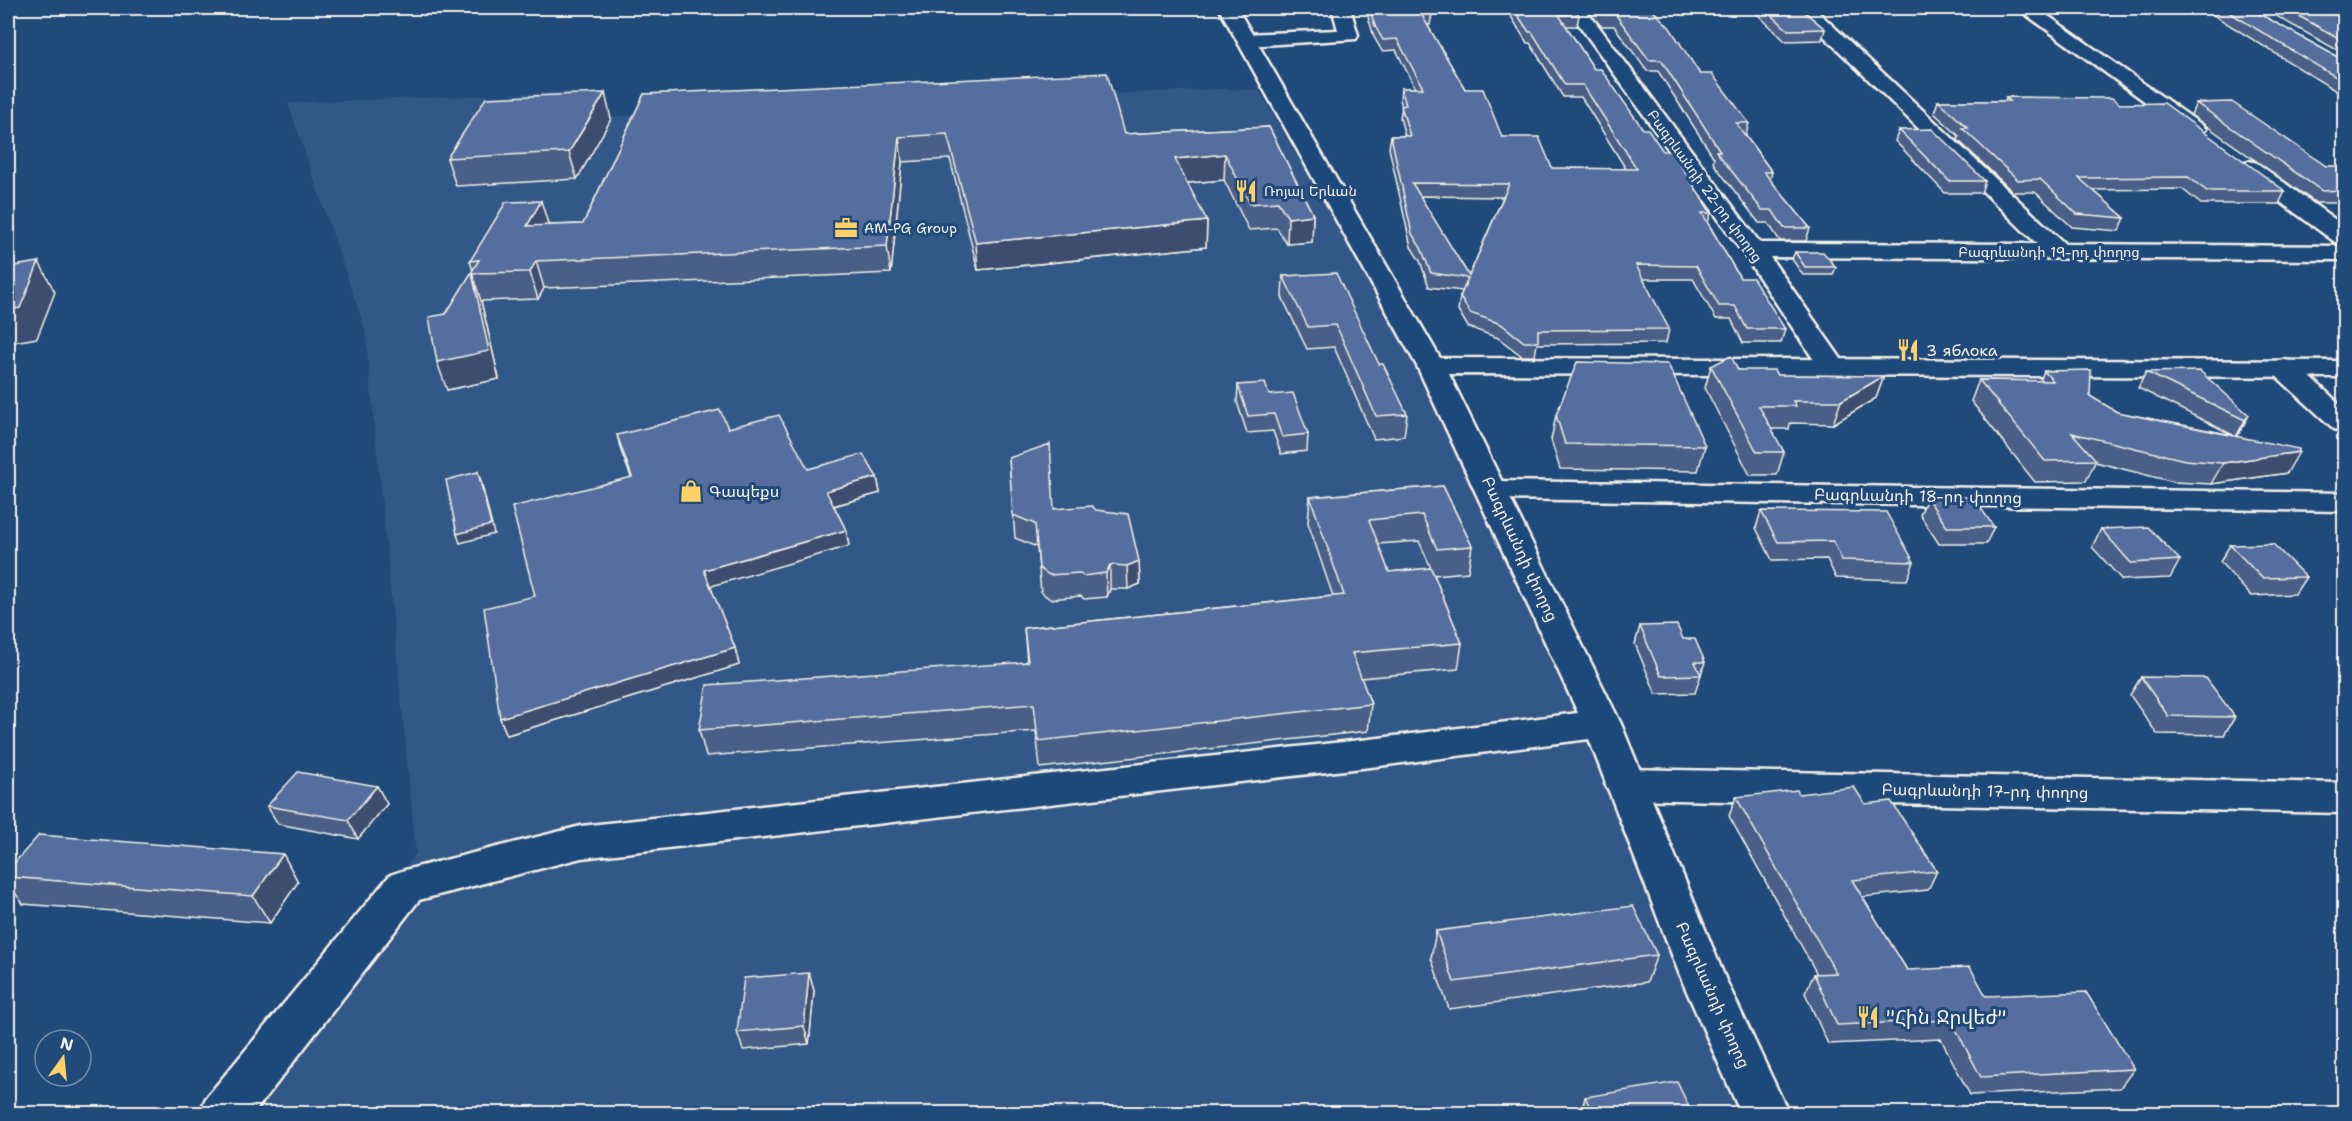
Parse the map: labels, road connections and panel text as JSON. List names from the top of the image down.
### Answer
{
  "streets": {
    "street": [
      "Բագրևանդի 22-րդ փողոց",
      "Բագրևանդի 19-րդ փողոց",
      "Բագրևանդի 18-րդ փողոց",
      "Բագրևանդի փողոց",
      "Բագրևանդի 17-րդ փողոց"
    ]
  },
  "crossings": [
    ["Բագրևանդի 22-րդ փողոց", "Բագրևանդի 19-րդ փողոց"],
    ["Բագրևանդի 18-րդ փողոց", "Բագրևանդի փողոց"],
    ["Բագրևանդի փողոց", "Բագրևանդի 17-րդ փողոց"]
  ],
  "places": {
    "restaurant": ["Ռոյալ Երևան", "3 яблока", "\"Հին Ջրվեժ\""],
    "office": ["AM-PG Group"],
    "shop": ["Գապեքս"]
  },
  "north": "top"
}
